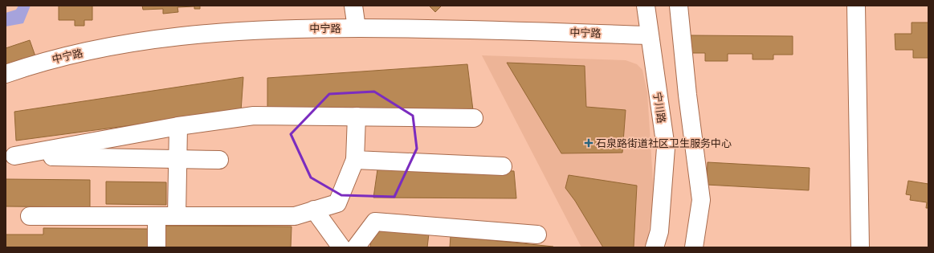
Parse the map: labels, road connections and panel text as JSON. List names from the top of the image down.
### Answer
{
  "streets": {
    "street": ["中宁路", "宁川路"]
  },
  "crossings": [
    ["中宁路", "宁川路"]
  ],
  "places": {
    "health": ["石泉路街道社区卫生服务中心"]
  }
}
